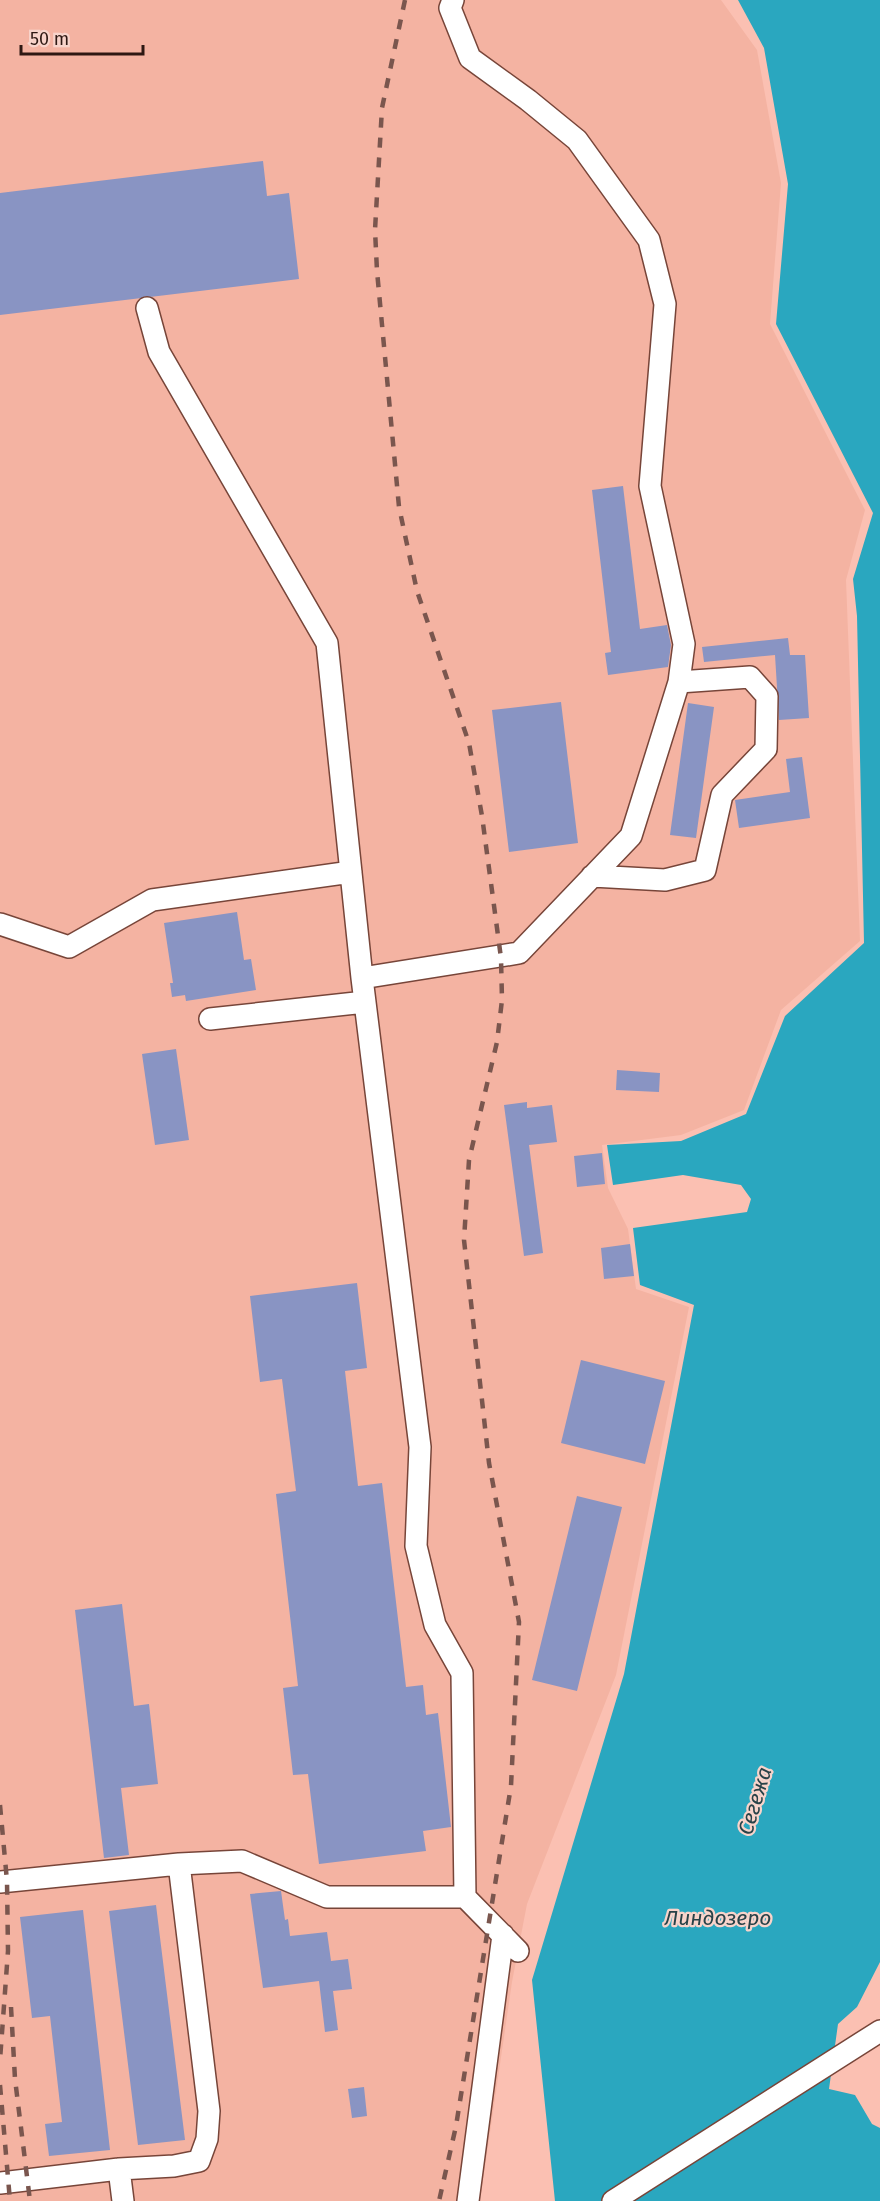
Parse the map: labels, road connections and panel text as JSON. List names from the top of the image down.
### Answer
{
  "water": ["Сегежа", "Линдозеро"],
  "scale_bar": "50 m"
}
